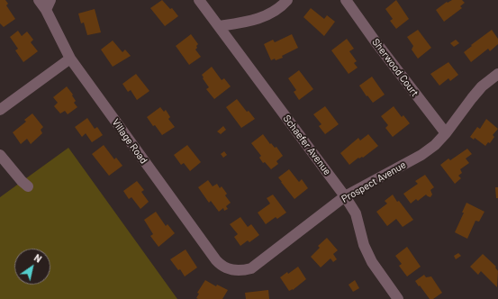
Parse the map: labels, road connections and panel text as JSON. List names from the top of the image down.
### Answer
{
  "streets": {
    "street": [
      "Sherwood Court",
      "Village Road",
      "Schaefer Avenue",
      "Prospect Avenue"
    ]
  },
  "crossings": [
    ["Sherwood Court", "Prospect Avenue"],
    ["Village Road", "Prospect Avenue"],
    ["Schaefer Avenue", "Prospect Avenue"]
  ],
  "north": "top right"
}
